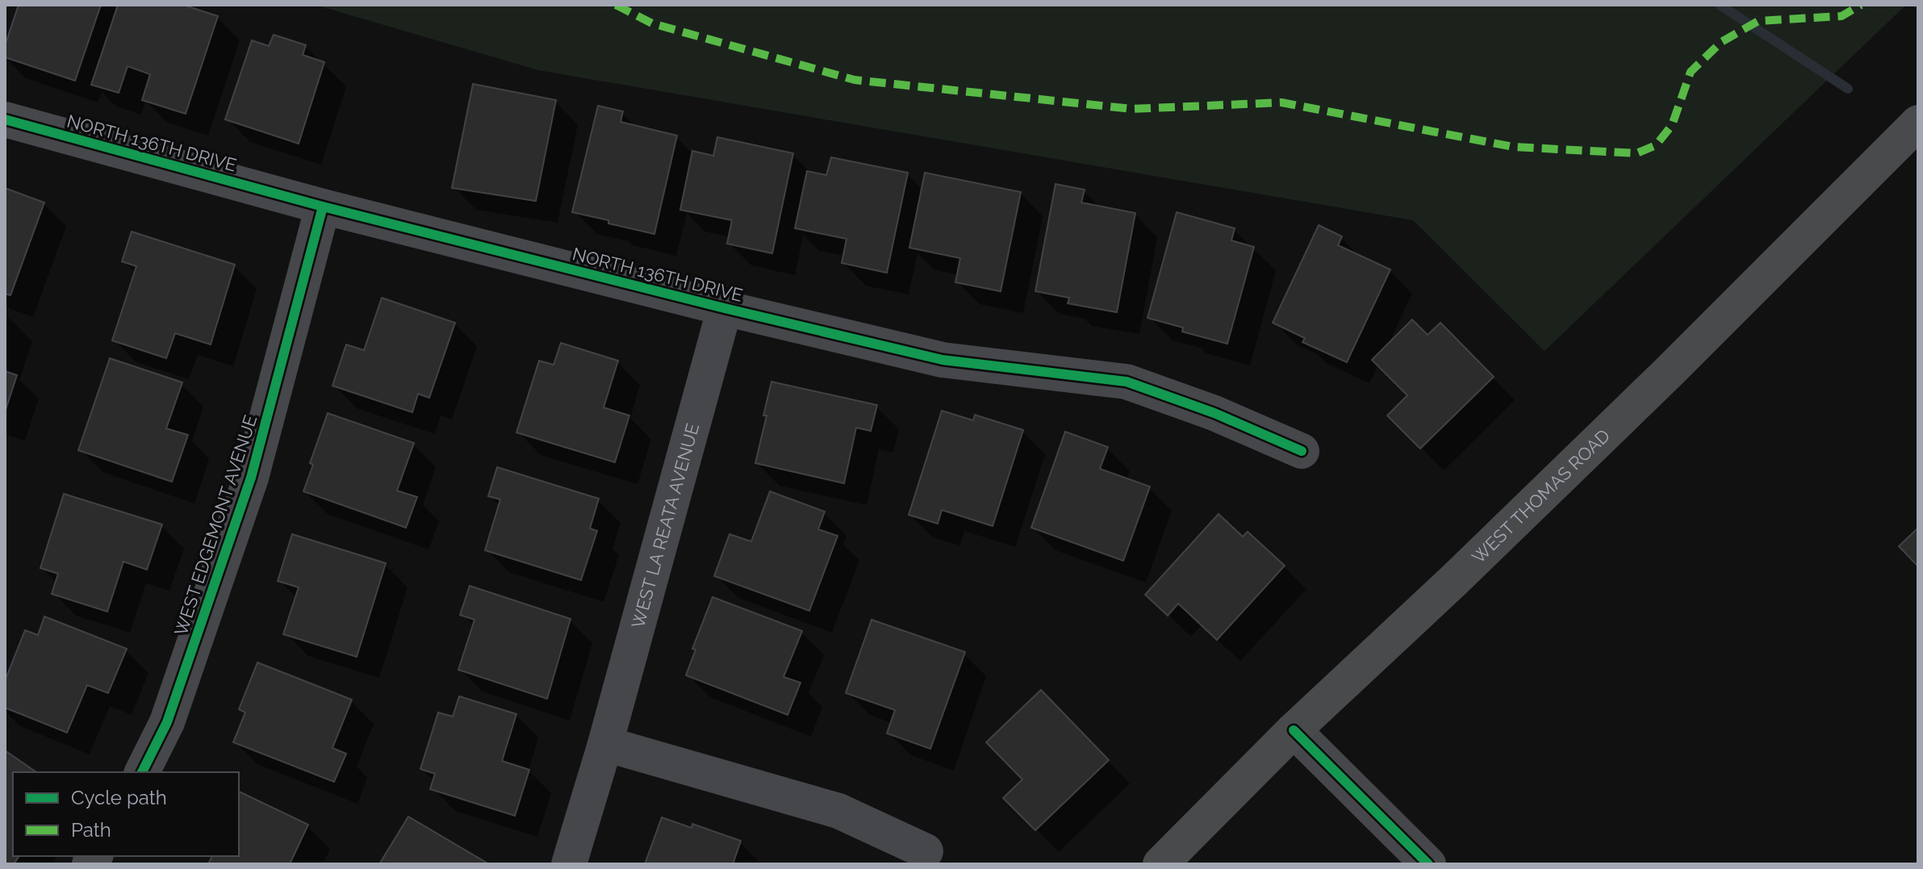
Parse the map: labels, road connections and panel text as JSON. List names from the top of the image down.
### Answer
{
  "streets": {
    "main road": ["WEST THOMAS ROAD"],
    "street": ["NORTH 136TH DRIVE", "WEST EDGEMONT AVENUE", "WEST LA REATA AVENUE"]
  },
  "crossings": [
    ["NORTH 136TH DRIVE", "WEST EDGEMONT AVENUE"],
    ["NORTH 136TH DRIVE", "WEST LA REATA AVENUE"]
  ],
  "legend": ["Cycle path", "Path"]
}
